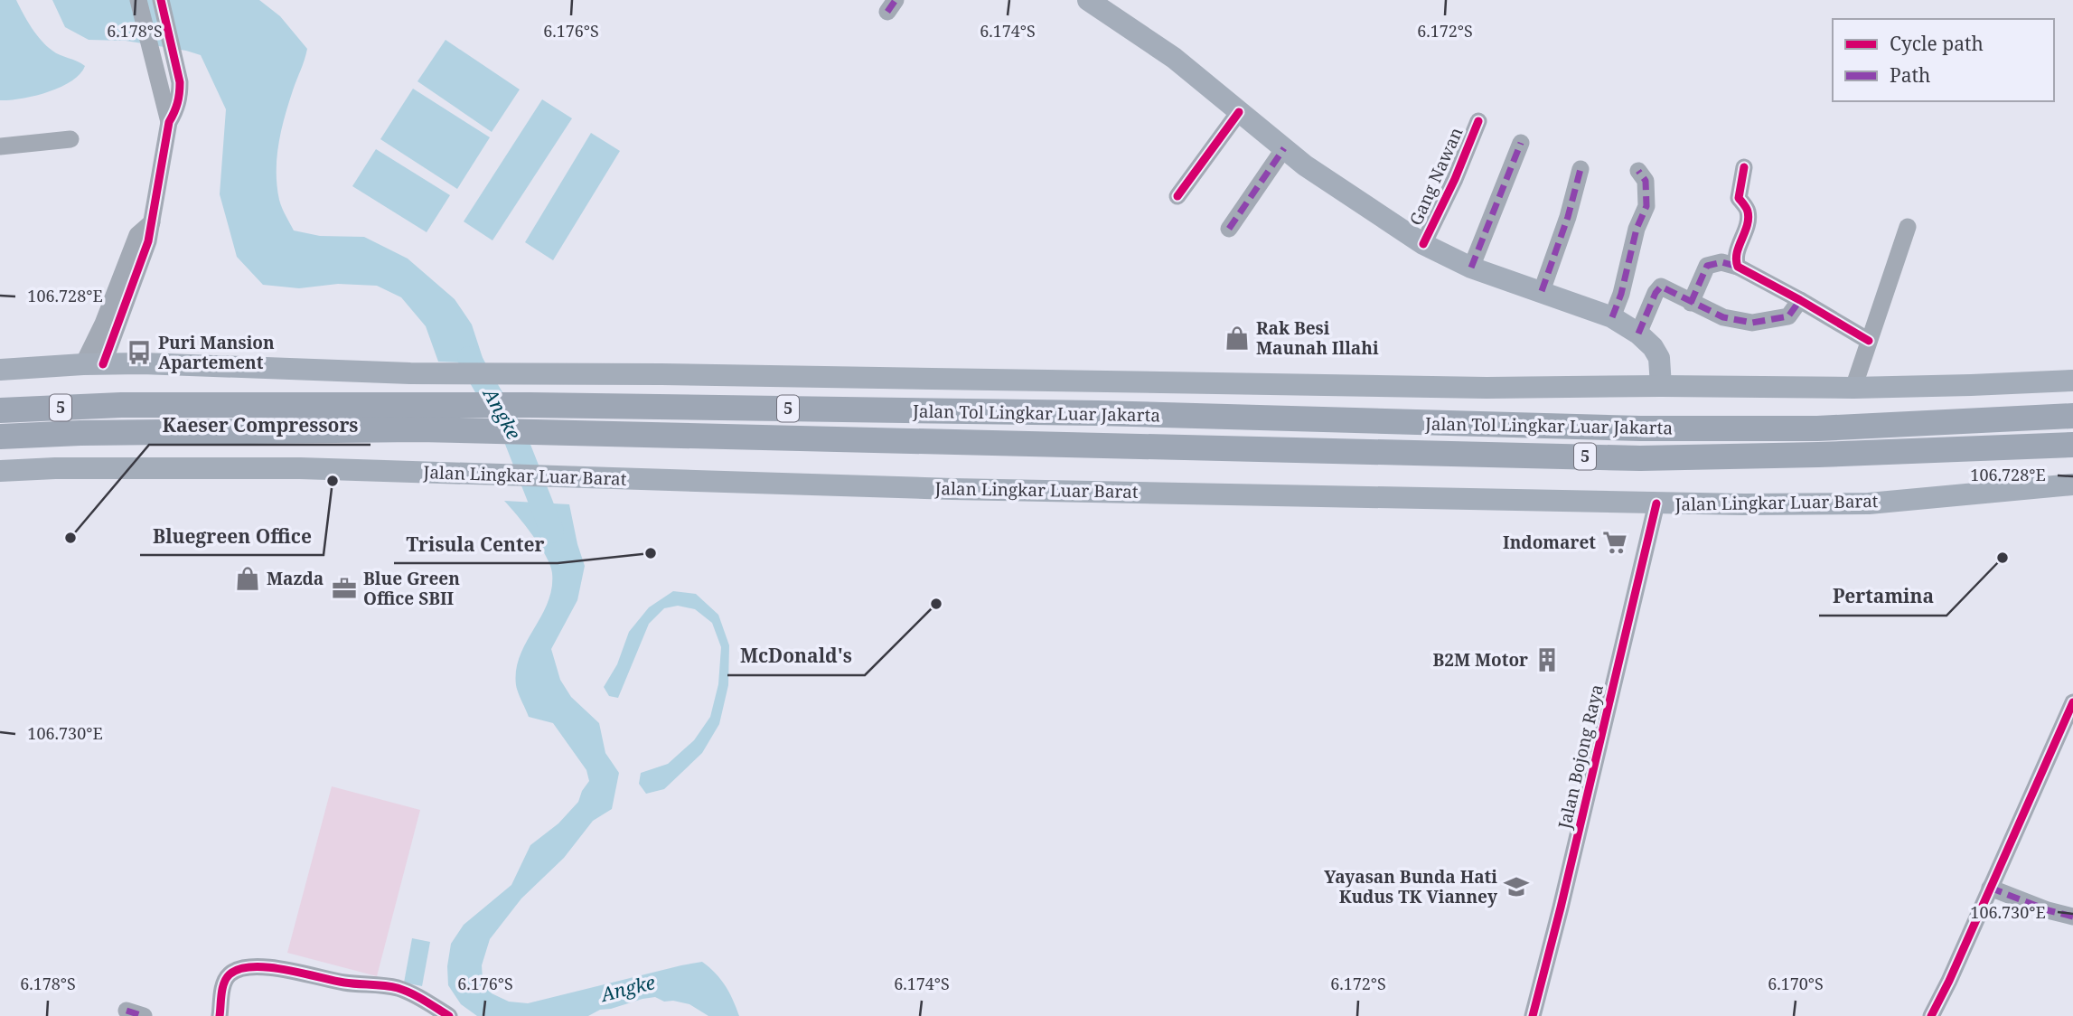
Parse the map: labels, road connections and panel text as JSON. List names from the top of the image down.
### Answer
{
  "streets": {
    "highway": ["5", "Jalan Tol Lingkar Luar Jakarta"],
    "main road": ["Jalan Lingkar Luar Barat"],
    "street": ["Gang Nawan", "Jalan Bojong Raya"]
  },
  "crossings": [
    ["Jalan Lingkar Luar Barat", "Jalan Bojong Raya"]
  ],
  "water": ["Angke"],
  "places": {
    "shop": ["Rak Besi Maunah Illahi", "Mazda"],
    "bus stop": ["Puri Mansion Apartement"],
    "other": [
      "Bluegreen Office",
      "Kaeser Compressors",
      "Trisula Center",
      "Pertamina",
      "McDonald's"
    ],
    "supermarket": ["Indomaret"],
    "office": ["Blue Green Office SBII"],
    "building": ["B2M Motor"],
    "school or university": ["Yayasan Bunda Hati Kudus TK Vianney"]
  },
  "legend": ["Cycle path", "Path"],
  "coordinates": [
    "6.178°S",
    "6.176°S",
    "6.174°S",
    "6.172°S",
    "106.728°E",
    "106.730°E",
    "6.170°S"
  ]
}
